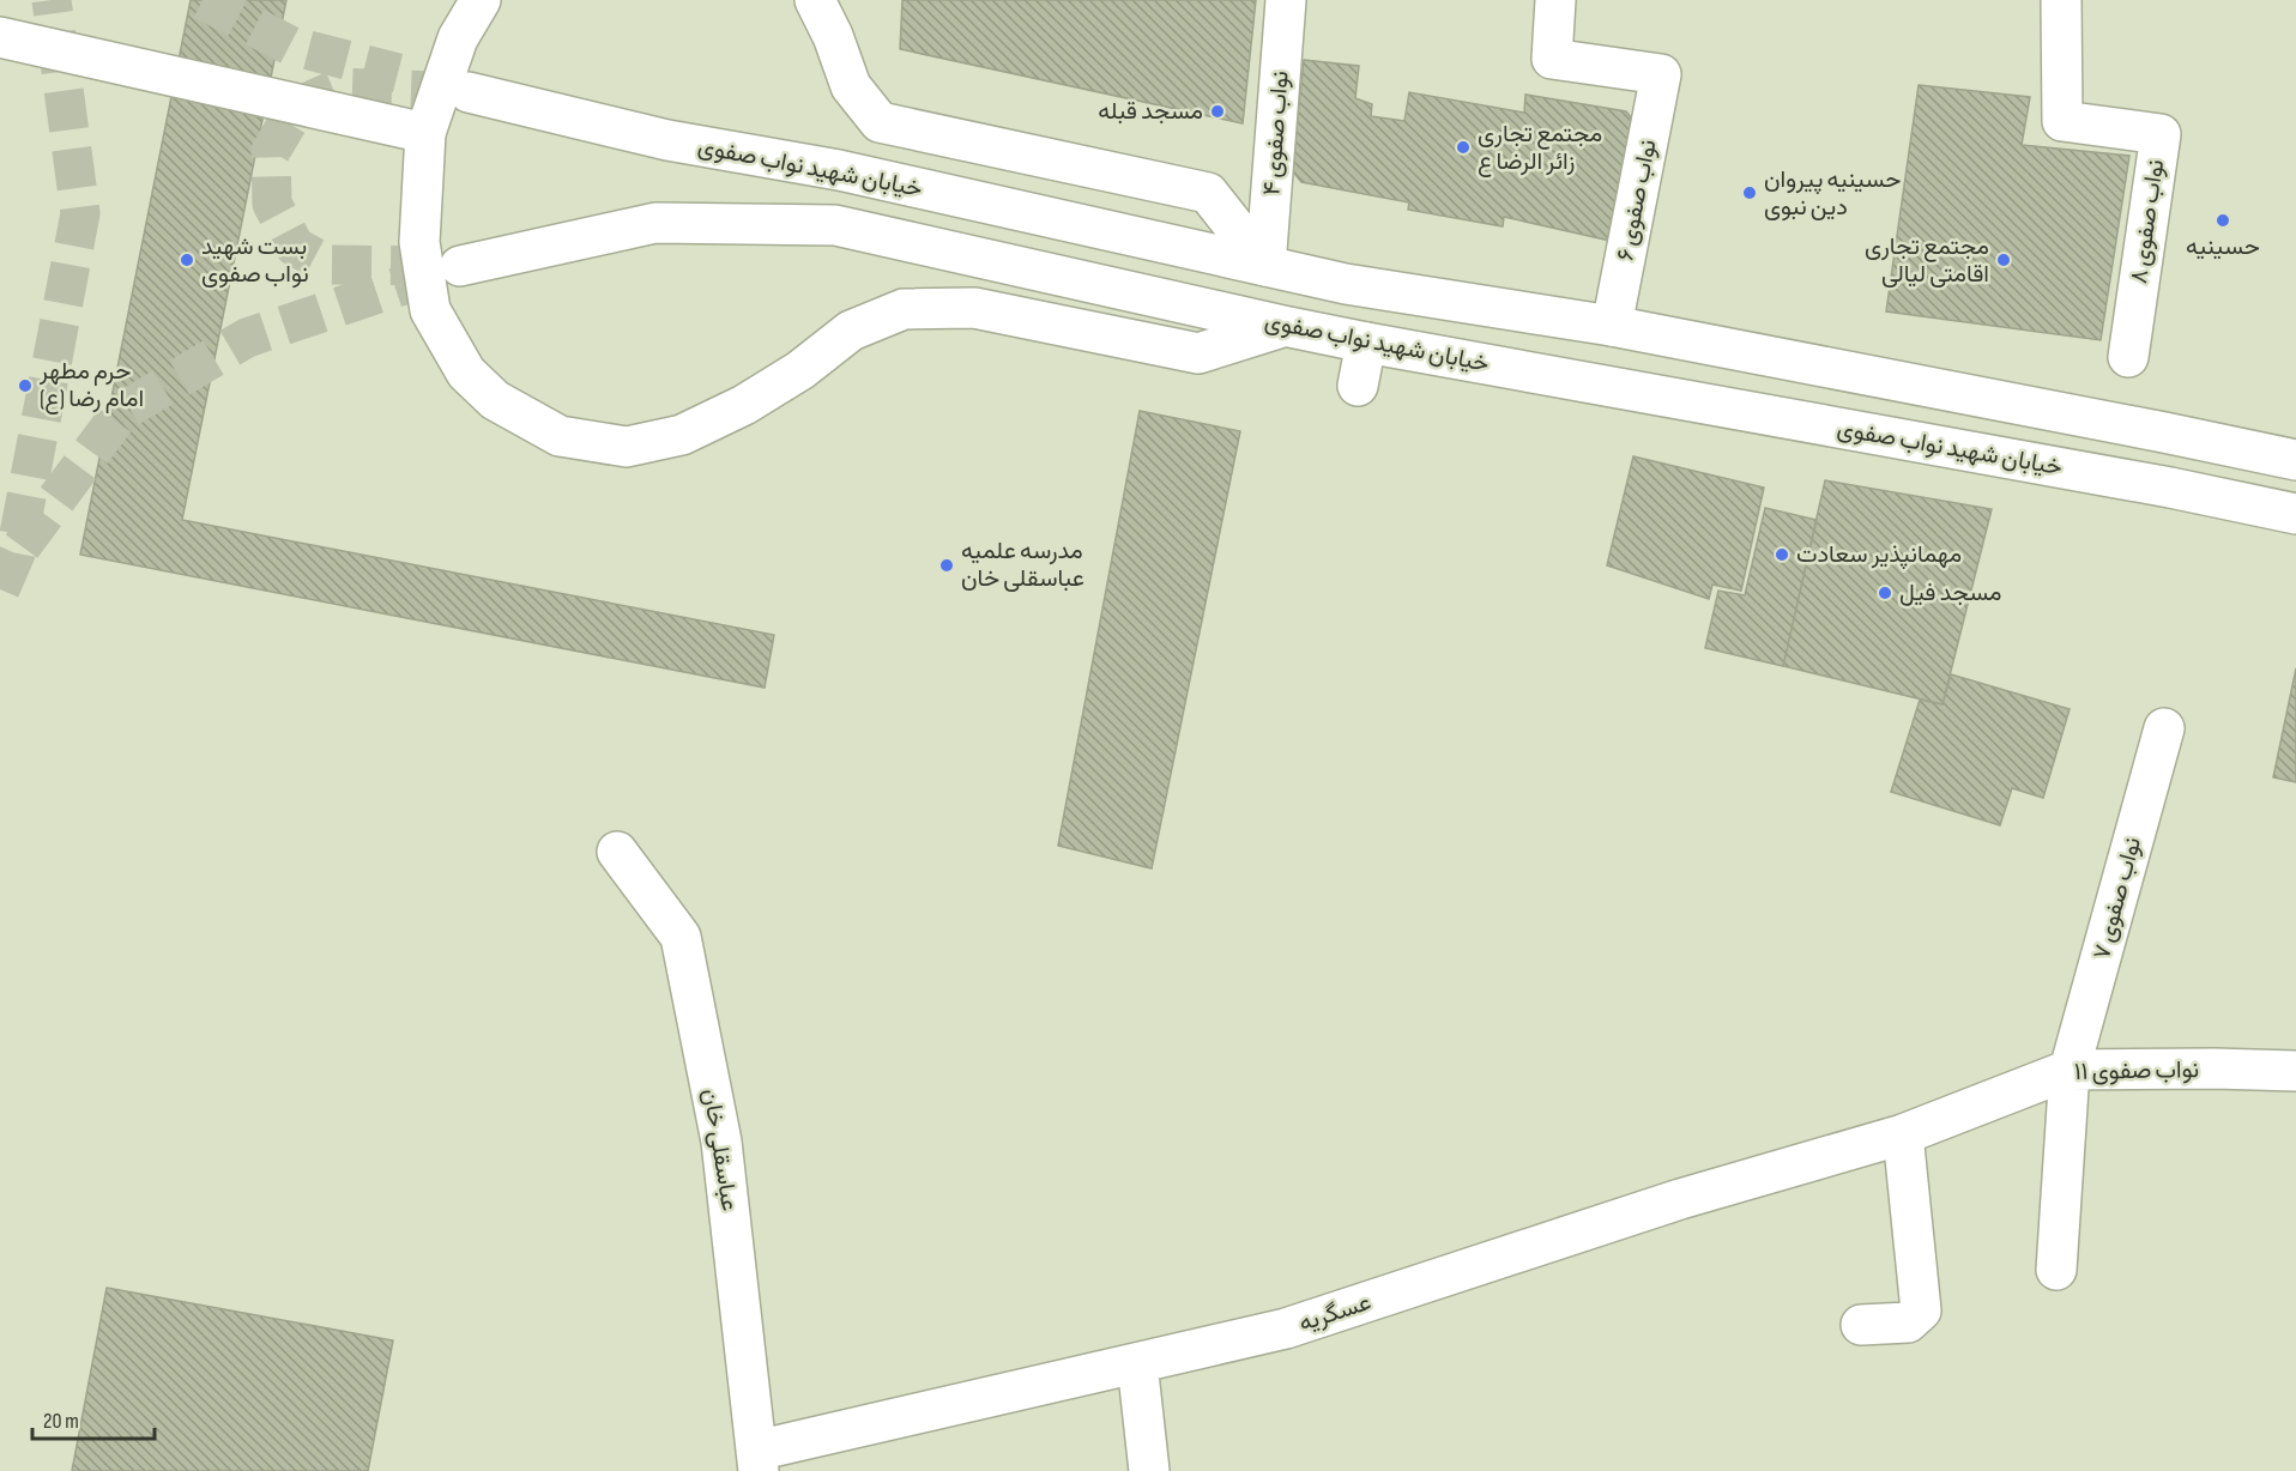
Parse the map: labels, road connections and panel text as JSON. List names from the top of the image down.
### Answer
{
  "streets": {
    "main road": [
      "نواب صفوی ۴",
      "خیابان شهید نواب صفوی",
      "نواب صفوی ۶",
      "نواب صفوی ۸",
      "نواب صفوی ۷",
      "نواب صفوی ۱۱",
      "عباسقلی خان",
      "عسگریه"
    ]
  },
  "crossings": [
    ["نواب صفوی ۴", "خیابان شهید نواب صفوی"],
    ["خیابان شهید نواب صفوی", "نواب صفوی ۶"],
    ["نواب صفوی ۷", "نواب صفوی ۱۱"],
    ["نواب صفوی ۱۱", "عسگریه"],
    ["عباسقلی خان", "عسگریه"]
  ],
  "places": [
    "مسجد قبله",
    "مجتمع تجاری زائر الرضا ع",
    "حسینیه پیروان دین نبوی",
    "حسینیه",
    "بست شهید نواب صفوی",
    "مجتمع تجاری اقامتی لیالی",
    "حرم مطهر امام رضا (ع)",
    "مهمانپذیر سعادت",
    "مدرسه علمیه عباسقلی خان",
    "مسجد فیل"
  ],
  "scale_bar": "20 m"
}
